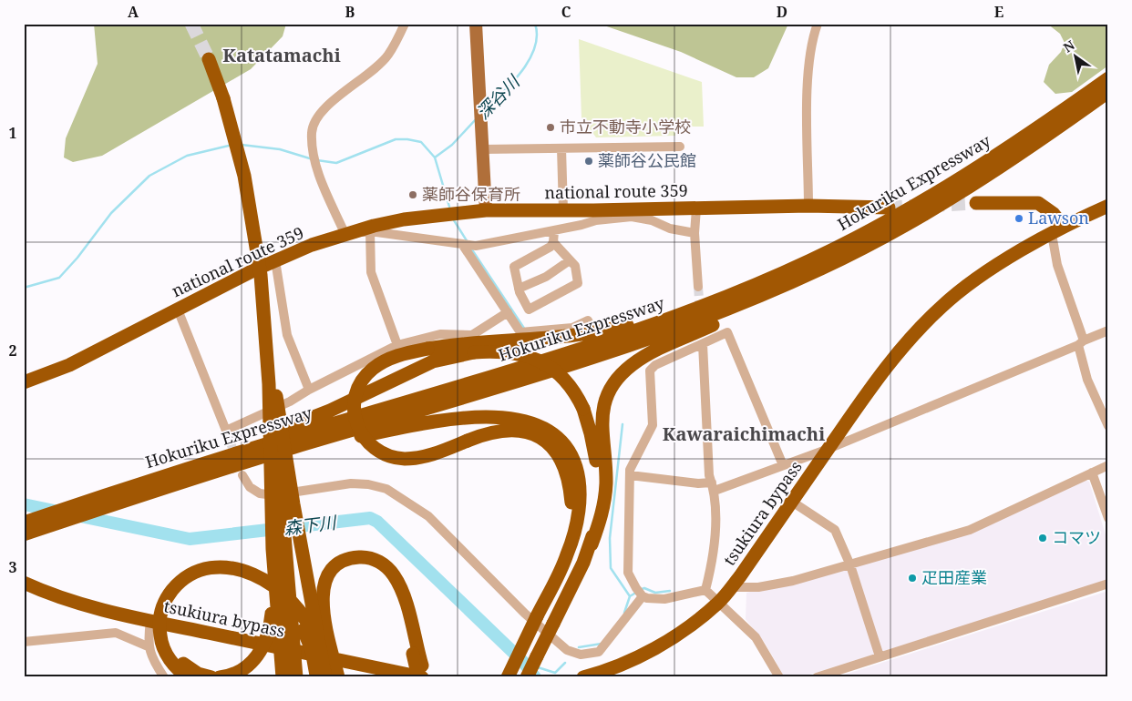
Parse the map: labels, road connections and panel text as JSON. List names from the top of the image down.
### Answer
{
  "streets": {
    "highway": ["Hokuriku Expressway", "national route 359", "tsukiura bypass"]
  },
  "districts": ["Katatamachi", "Kawaraichimachi"],
  "water": ["深谷川", "森下川"],
  "places": [
    "市立不動寺小学校",
    "薬師谷公民館",
    "薬師谷保育所",
    "Lawson",
    "コマツ",
    "疋田産業"
  ],
  "north": "top left",
  "grid": {
    "columns": [
      "A",
      "B",
      "C",
      "D",
      "E"
    ],
    "rows": ["1", "2", "3"]
  }
}
